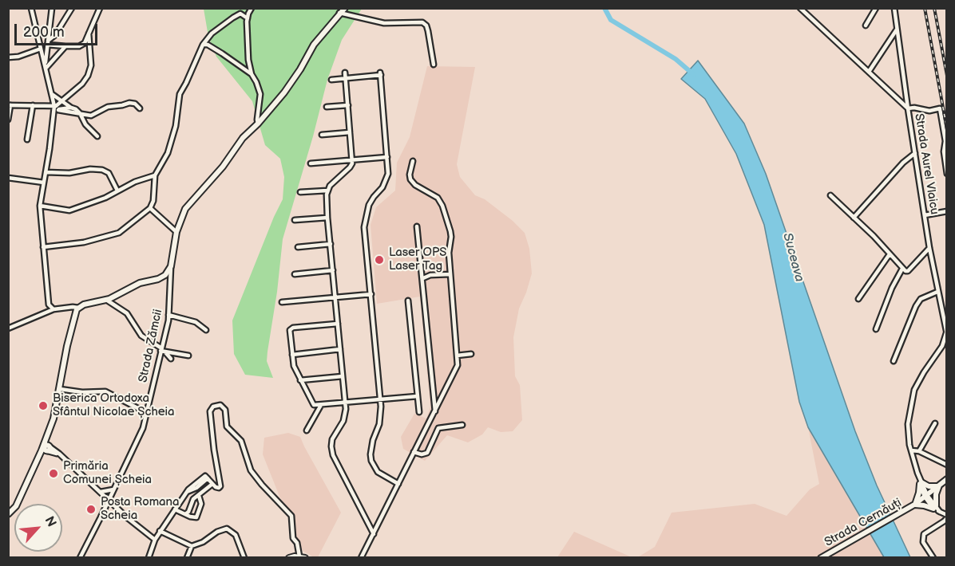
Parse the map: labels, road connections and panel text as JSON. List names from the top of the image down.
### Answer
{
  "streets": {
    "main road": ["Strada Zămcii", "Strada Cernăuți"],
    "street": ["Strada Aurel Vlaicu"]
  },
  "crossings": [
    ["Strada Aurel Vlaicu", "Strada Cernăuți"]
  ],
  "water": ["Suceava"],
  "places": [
    "Laser OPS Laser Tag",
    "Biserica Ortodoxa Sfântul Nicolae Șcheia",
    "Primăria Comunei Șcheia",
    "Posta Romana Scheia"
  ],
  "scale_bar": "200 m",
  "north": "top right"
}
